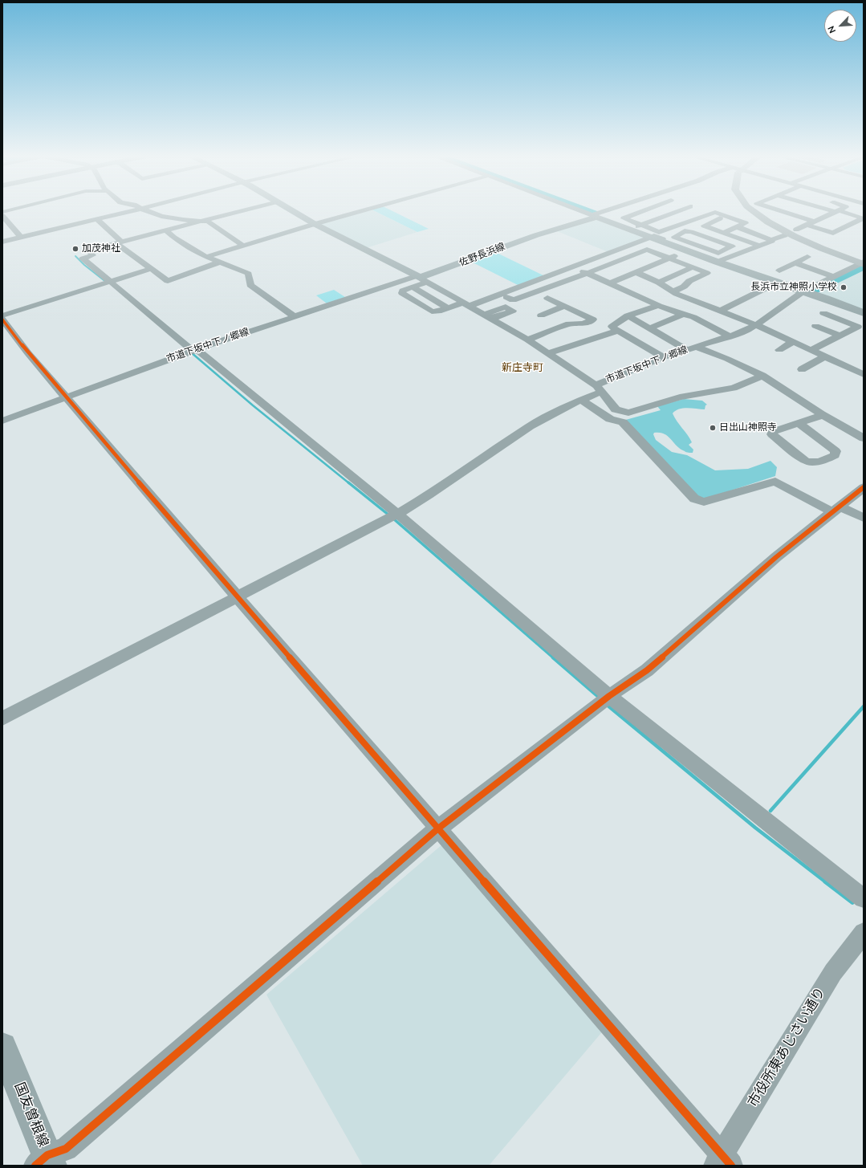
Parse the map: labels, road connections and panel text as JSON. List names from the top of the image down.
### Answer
{
  "streets": {
    "main road": ["佐野長浜線", "国友曽根線"],
    "street": ["市道下坂中下ノ郷線", "市役所東あじさい通り"]
  },
  "crossings": [
    ["佐野長浜線", "市道下坂中下ノ郷線"]
  ],
  "districts": ["新庄寺町"],
  "places": ["加茂神社", "長浜市立神照小学校", "日出山神照寺"],
  "north": "bottom left"
}
